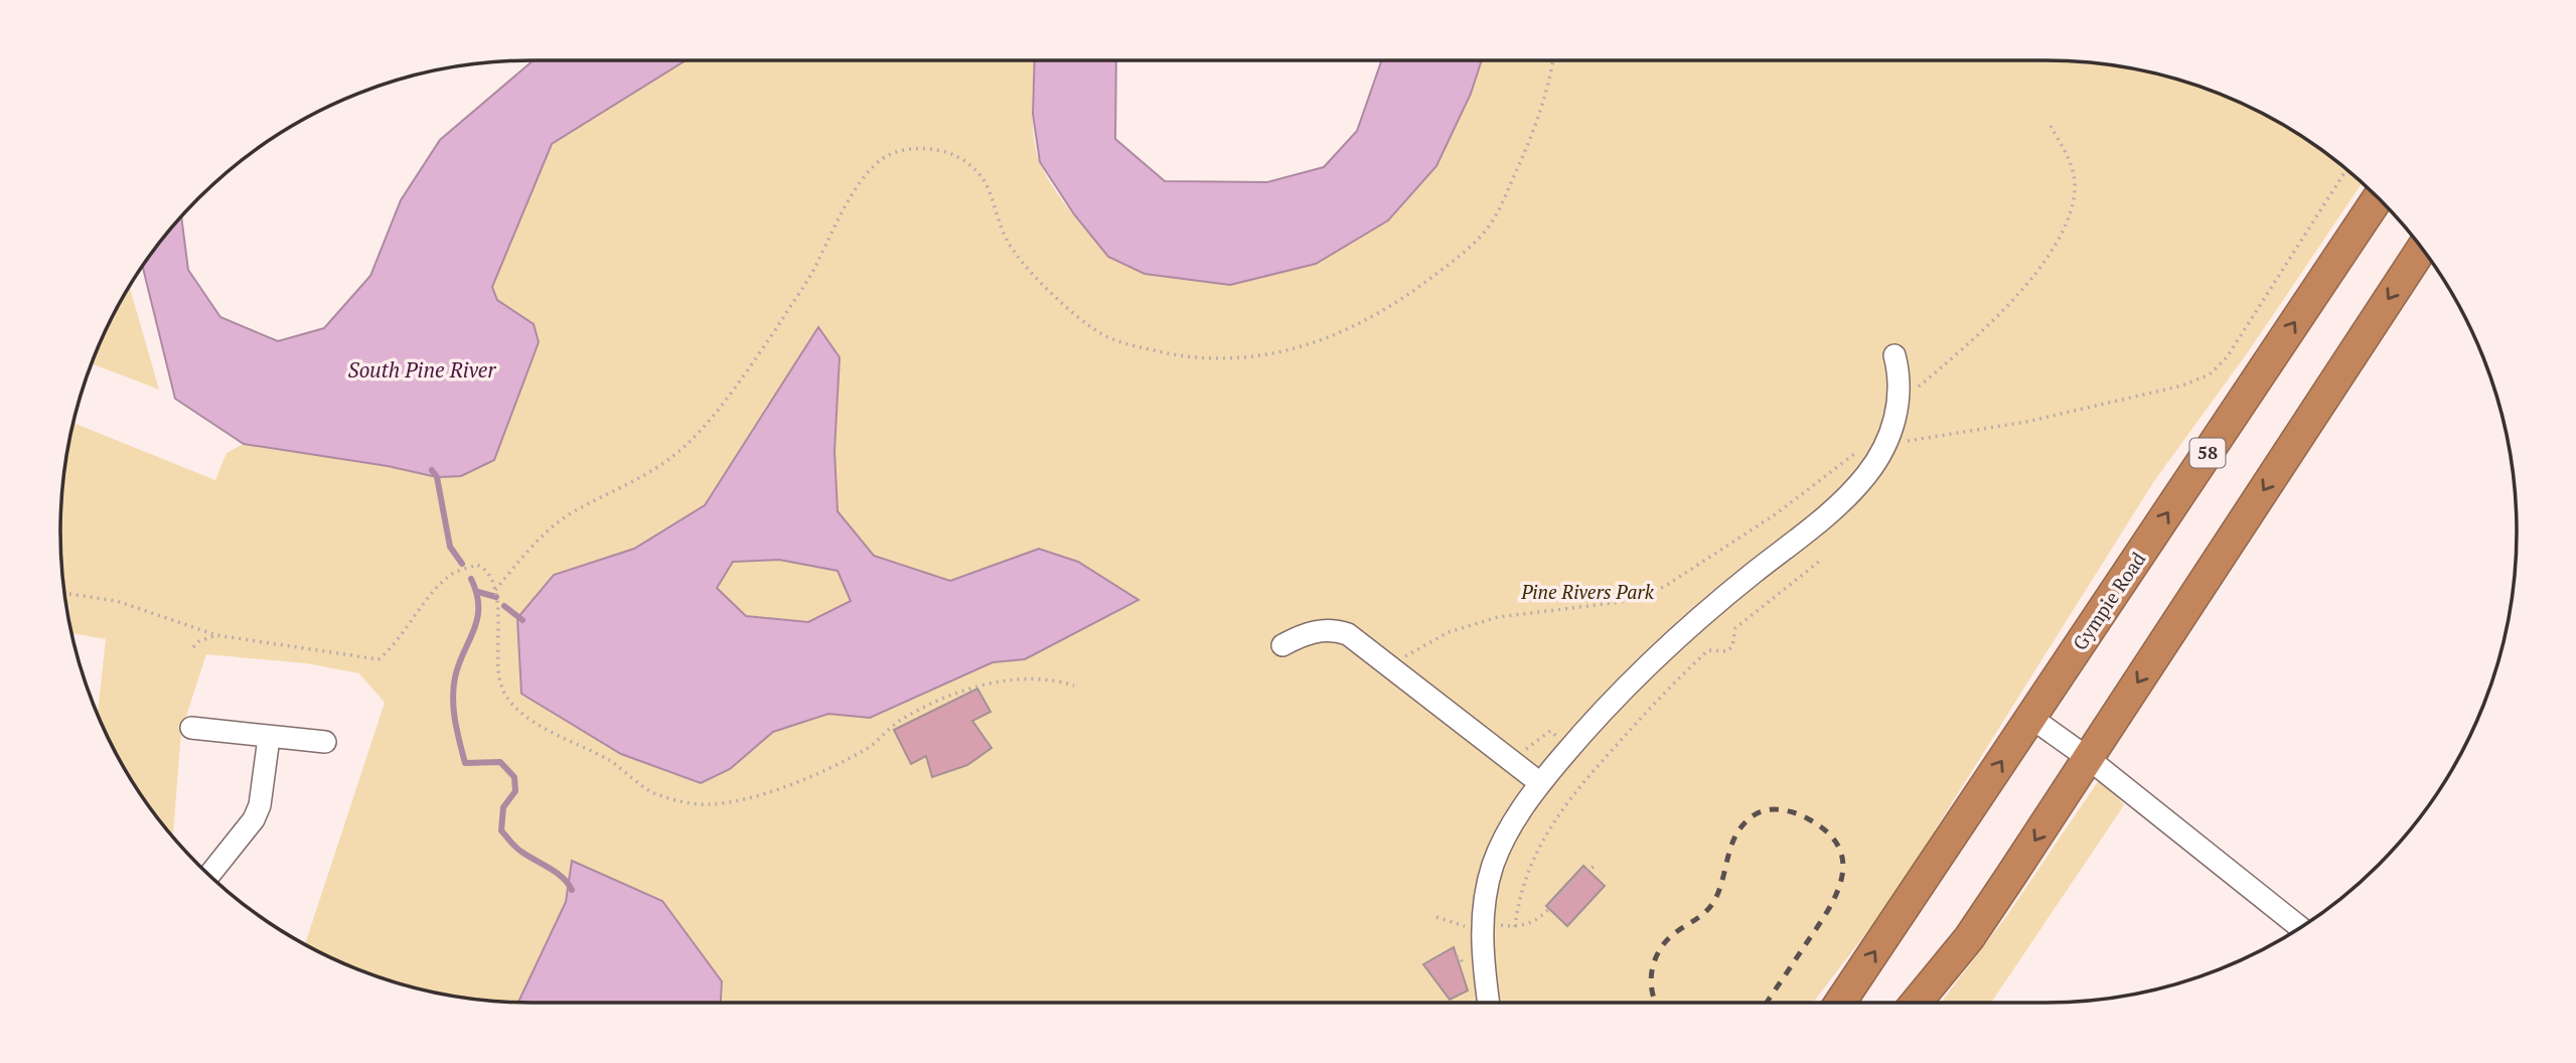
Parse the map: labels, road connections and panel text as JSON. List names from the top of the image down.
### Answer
{
  "streets": {
    "highway": ["58", "Gympie Road"]
  },
  "water": ["South Pine River"],
  "parks": ["Pine Rivers Park"]
}
